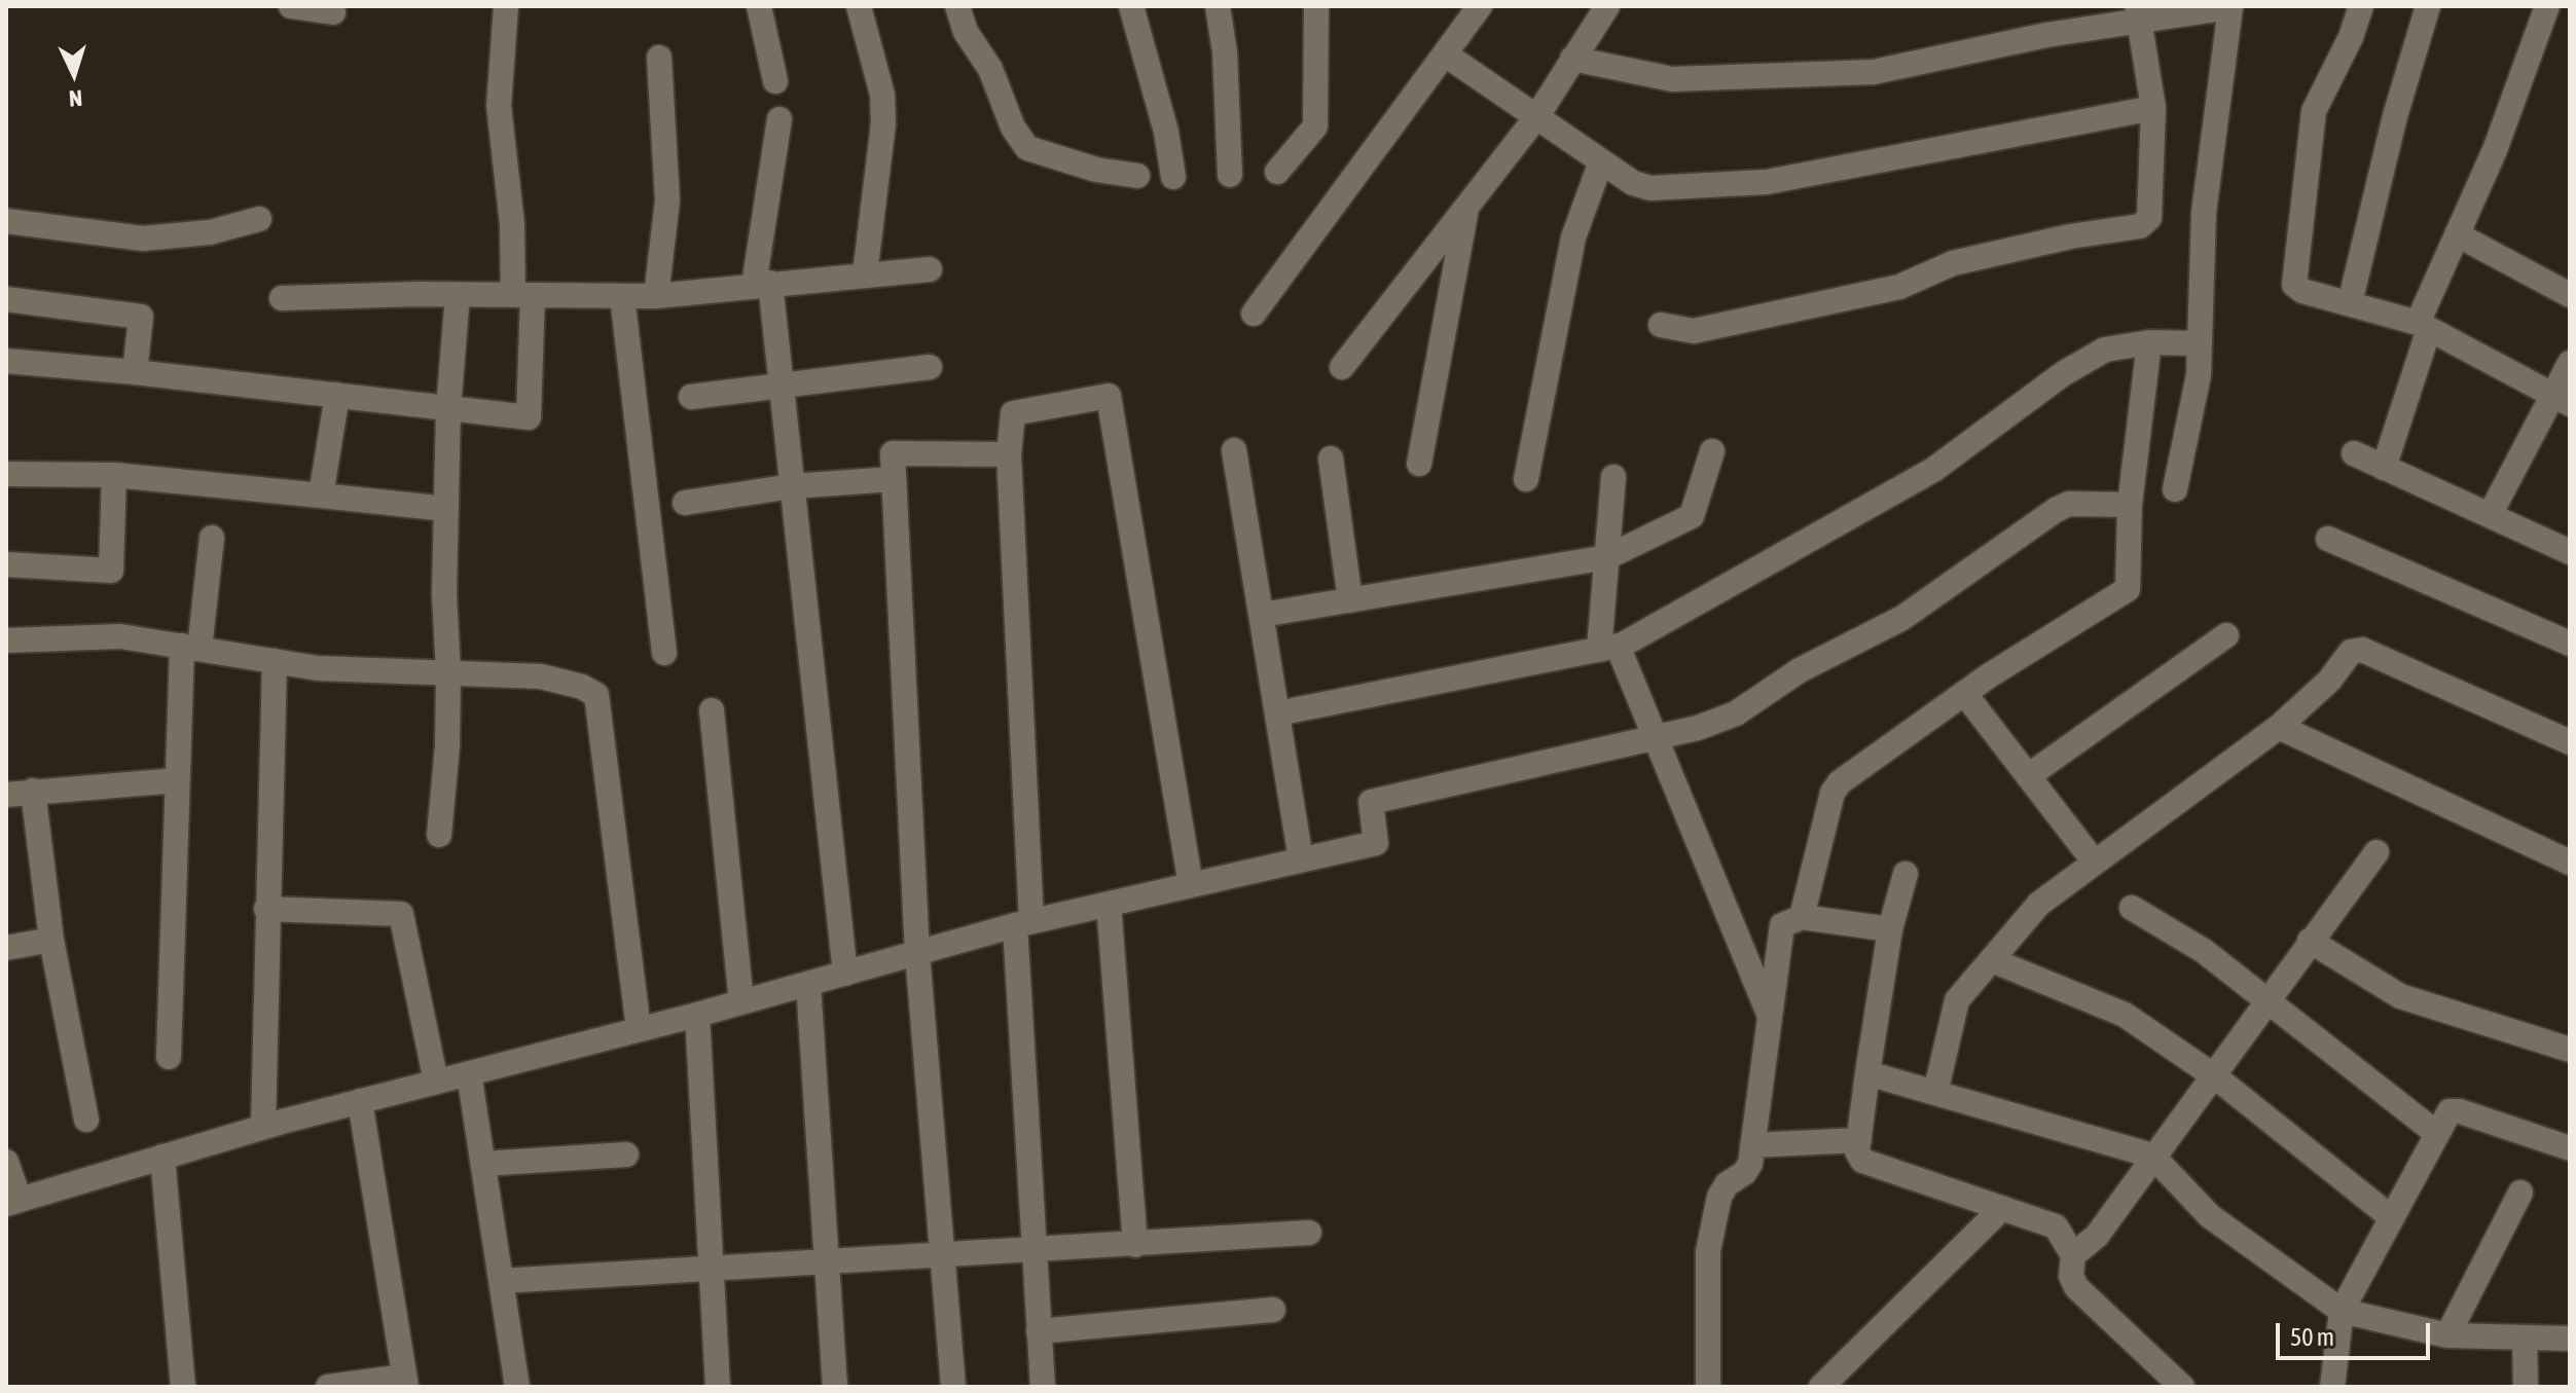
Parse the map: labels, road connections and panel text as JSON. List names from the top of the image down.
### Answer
{
  "scale_bar": "50 m",
  "north": "bottom"
}
